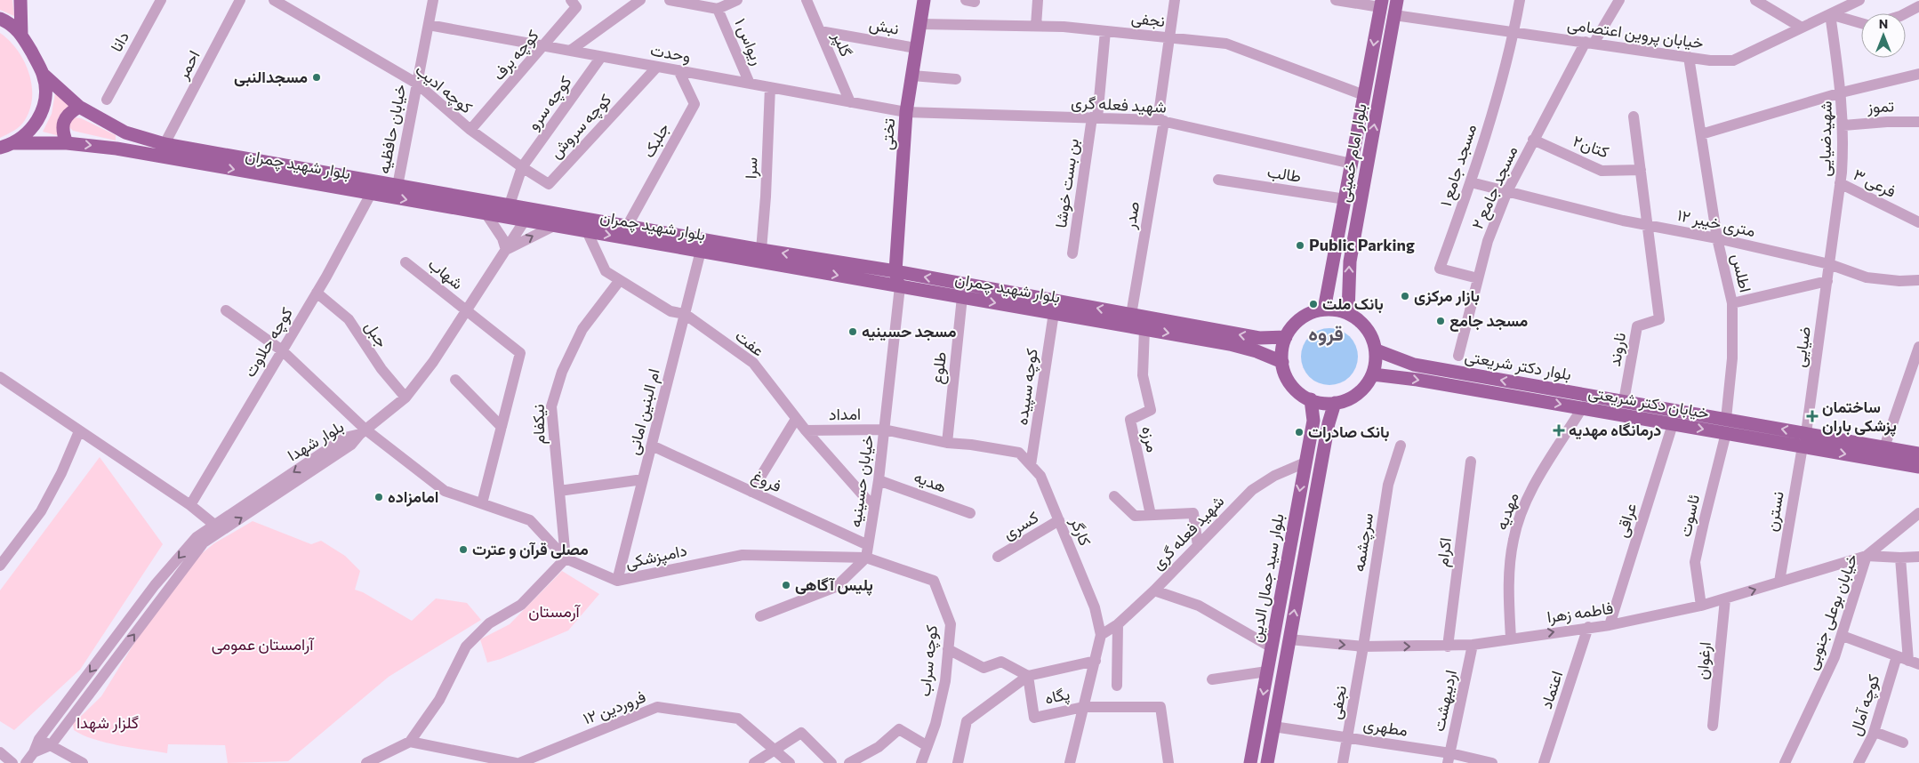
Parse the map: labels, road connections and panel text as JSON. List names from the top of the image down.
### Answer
{
  "streets": {
    "main road": [
      "تختی",
      "بلوار امام خمینی",
      "بلوار شهید چمران",
      "بلوار دکتر شریعتی",
      "خیابان دکتر شریعتی",
      "بلوار سید جمال الدین"
    ],
    "street": [
      "نجفی",
      "نبش",
      "خیابان پروین اعتصامی",
      "دانا",
      "ریواس ۱",
      "گلپر",
      "وحدت",
      "کوچه برف",
      "احمر",
      "کوچه ادیب",
      "کوچه سرو",
      "شهید فعله گری",
      "تموز",
      "کوچه سروش",
      "خیابان حافظیه",
      "شهیدضیایی",
      "جلبک",
      "کتان۲",
      "مسجد جامع ۱",
      "سرا",
      "طالب",
      "بن بست خوشا",
      "فرعی ۳",
      "مسجد جامع ۲",
      "صدر",
      "۱۲ متری خیبر",
      "اطلس",
      "شهاب",
      "جبل",
      "کوچه حلاوت",
      "عفت",
      "ضیایی",
      "ناروند",
      "طلوع",
      "کوچه سپیده",
      "ام البنین امانی",
      "امداد",
      "نیکفام",
      "مرزه",
      "بلوار شهدا",
      "فروغ",
      "خیابان حسینیه",
      "هدیه",
      "مهدیه",
      "نسترن",
      "ئاسوت",
      "عراقی",
      "کسری",
      "کارگر",
      "سرچشمه",
      "اکرام",
      "دامپزشکی",
      "خیابان بوعلی جنوبی",
      "فاطمه زهرا",
      "کوچه سراب",
      "ارغوان",
      "اعتماد",
      "پگاه",
      "اردیبهشت",
      "کوچه آمال",
      "۱۲ فروردین",
      "مطهری"
    ]
  },
  "crossings": [
    ["نجفی", "تختی"],
    ["نجفی", "بلوار امام خمینی"],
    ["نجفی", "بن بست خوشا"],
    ["نجفی", "صدر"],
    ["نجفی", "سرچشمه"],
    ["نجفی", "فاطمه زهرا"],
    ["نجفی", "مطهری"],
    ["نبش", "گلپر"],
    ["نبش", "تختی"],
    ["خیابان پروین اعتصامی", "شهیدضیایی"],
    ["خیابان پروین اعتصامی", "بلوار امام خمینی"],
    ["خیابان پروین اعتصامی", "مسجد جامع ۱"],
    ["خیابان پروین اعتصامی", "مسجد جامع ۲"],
    ["خیابان پروین اعتصامی", "اطلس"],
    ["ریواس ۱", "وحدت"],
    ["گلپر", "وحدت"],
    ["وحدت", "کوچه برف"],
    ["وحدت", "کوچه سرو"],
    ["وحدت", "شهید فعله گری"],
    ["وحدت", "کوچه سروش"],
    ["وحدت", "خیابان حافظیه"],
    ["وحدت", "تختی"],
    ["وحدت", "جلبک"],
    ["وحدت", "سرا"],
    ["کوچه برف", "کوچه ادیب"],
    ["احمر", "بلوار شهید چمران"],
    ["کوچه ادیب", "کوچه سرو"],
    ["کوچه ادیب", "کوچه سروش"],
    ["کوچه ادیب", "خیابان حافظیه"],
    ["کوچه سرو", "کوچه سروش"],
    ["شهید فعله گری", "تختی"],
    ["شهید فعله گری", "بلوار امام خمینی"],
    ["شهید فعله گری", "بن بست خوشا"],
    ["شهید فعله گری", "صدر"],
    ["شهید فعله گری", "کارگر"],
    ["شهید فعله گری", "بلوار سید جمال الدین"],
    ["تموز", "شهیدضیایی"],
    ["خیابان حافظیه", "بلوار شهید چمران"],
    ["تختی", "بلوار شهید چمران"],
    ["شهیدضیایی", "فرعی ۳"],
    ["شهیدضیایی", "۱۲ متری خیبر"],
    ["شهیدضیایی", "ضیایی"],
    ["جلبک", "بلوار شهید چمران"],
    ["کتان۲", "مسجد جامع ۲"],
    ["بلوار امام خمینی", "بلوار شهید چمران"],
    ["بلوار امام خمینی", "طالب"],
    ["بلوار امام خمینی", "بلوار دکتر شریعتی"],
    ["بلوار امام خمینی", "خیابان دکتر شریعتی"],
    ["بلوار امام خمینی", "بلوار سید جمال الدین"],
    ["بلوار شهید چمران", "سرا"],
    ["بلوار شهید چمران", "صدر"],
    ["بلوار شهید چمران", "کوچه حلاوت"],
    ["بلوار شهید چمران", "عفت"],
    ["بلوار شهید چمران", "بلوار دکتر شریعتی"],
    ["بلوار شهید چمران", "طلوع"],
    ["بلوار شهید چمران", "کوچه سپیده"],
    ["بلوار شهید چمران", "خیابان دکتر شریعتی"],
    ["بلوار شهید چمران", "ام البنین امانی"],
    ["بلوار شهید چمران", "مرزه"],
    ["بلوار شهید چمران", "خیابان حسینیه"],
    ["بلوار شهید چمران", "بلوار سید جمال الدین"],
    ["مسجد جامع ۱", "مسجد جامع ۲"],
    ["مسجد جامع ۱", "۱۲ متری خیبر"],
    ["مسجد جامع ۲", "۱۲ متری خیبر"],
    ["۱۲ متری خیبر", "اطلس"],
    ["۱۲ متری خیبر", "ضیایی"],
    ["۱۲ متری خیبر", "ناروند"],
    ["اطلس", "بلوار دکتر شریعتی"],
    ["جبل", "کوچه حلاوت"],
    ["کوچه حلاوت", "دامپزشکی"],
    ["عفت", "ام البنین امانی"],
    ["عفت", "امداد"],
    ["عفت", "نیکفام"],
    ["عفت", "خیابان حسینیه"],
    ["ضیایی", "بلوار دکتر شریعتی"],
    ["ناروند", "بلوار دکتر شریعتی"],
    ["بلوار دکتر شریعتی", "خیابان دکتر شریعتی"],
    ["بلوار دکتر شریعتی", "بلوار سید جمال الدین"],
    ["طلوع", "کارگر"],
    ["کوچه سپیده", "کارگر"],
    ["خیابان دکتر شریعتی", "مهدیه"],
    ["خیابان دکتر شریعتی", "نسترن"],
    ["خیابان دکتر شریعتی", "ئاسوت"],
    ["خیابان دکتر شریعتی", "عراقی"],
    ["خیابان دکتر شریعتی", "بلوار سید جمال الدین"],
    ["ام البنین امانی", "فروغ"],
    ["ام البنین امانی", "دامپزشکی"],
    ["امداد", "خیابان حسینیه"],
    ["امداد", "کارگر"],
    ["نیکفام", "دامپزشکی"],
    ["بلوار شهدا", "دامپزشکی"],
    ["فروغ", "خیابان حسینیه"],
    ["خیابان حسینیه", "هدیه"],
    ["خیابان حسینیه", "کارگر"],
    ["خیابان حسینیه", "دامپزشکی"],
    ["خیابان حسینیه", "کوچه سراب"],
    ["مهدیه", "فاطمه زهرا"],
    ["نسترن", "فاطمه زهرا"],
    ["ئاسوت", "فاطمه زهرا"],
    ["عراقی", "فاطمه زهرا"],
    ["کسری", "کارگر"],
    ["کارگر", "پگاه"],
    ["سرچشمه", "فاطمه زهرا"],
    ["اکرام", "فاطمه زهرا"],
    ["دامپزشکی", "کوچه سراب"],
    ["بلوار سید جمال الدین", "فاطمه زهرا"],
    ["بلوار سید جمال الدین", "مطهری"],
    ["خیابان بوعلی جنوبی", "فاطمه زهرا"],
    ["فاطمه زهرا", "ارغوان"],
    ["فاطمه زهرا", "اعتماد"],
    ["فاطمه زهرا", "اردیبهشت"],
    ["کوچه سراب", "پگاه"],
    ["اردیبهشت", "مطهری"]
  ],
  "one_way": ["بلوار دکتر شریعتی", "خیابان دکتر شریعتی", "فاطمه زهرا"],
  "districts": ["قروه"],
  "parks": ["آرمستان", "آرامستان عمومی", "گلزار شهدا"],
  "places": {
    "other": [
      "مسجدالنبی",
      "Public Parking",
      "بازار مرکزی",
      "بانک ملت",
      "مسجد جامع",
      "مسجد حسینیه",
      "بانک صادرات",
      "امامزاده",
      "مصلی قرآن و عترت",
      "پلیس آگاهی"
    ],
    "health": ["ساختمان پزشکی باران", "درمانگاه مهدیه"]
  },
  "north": "top"
}
